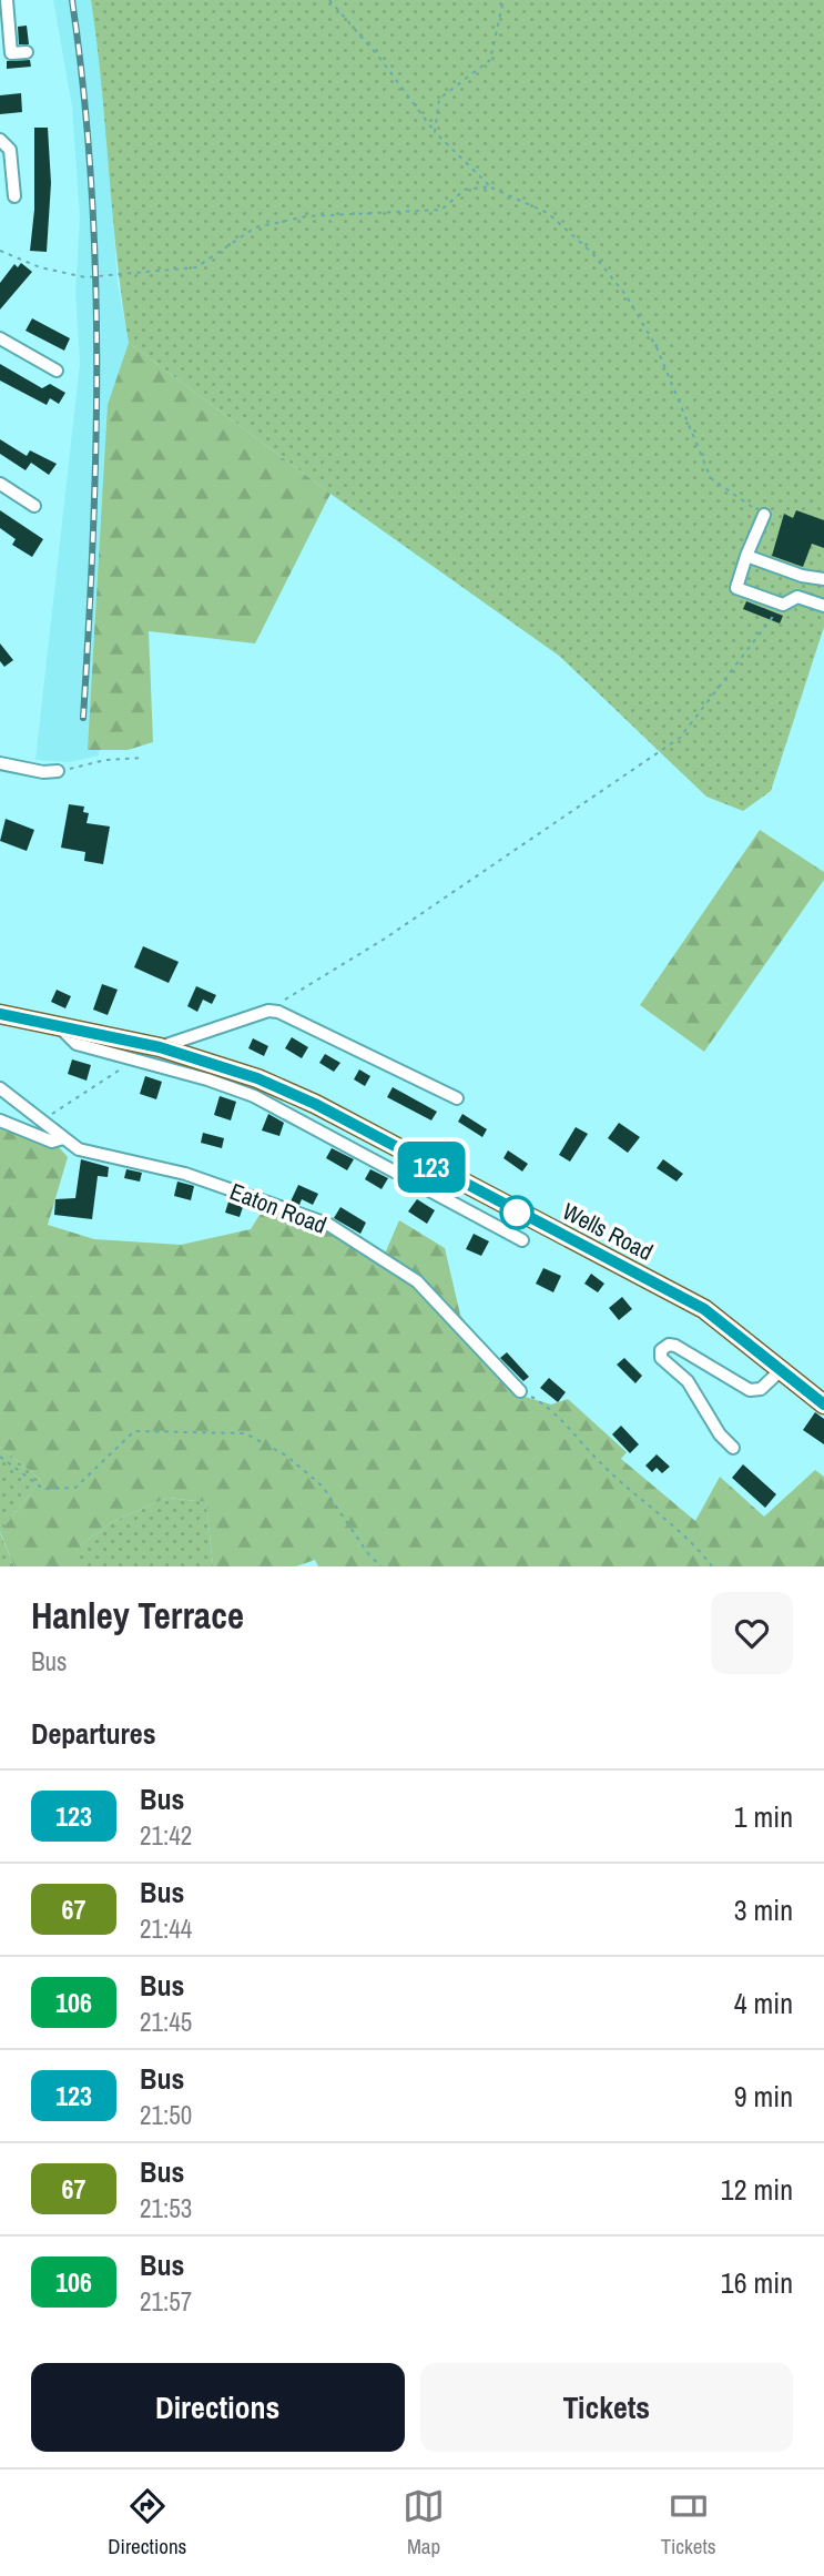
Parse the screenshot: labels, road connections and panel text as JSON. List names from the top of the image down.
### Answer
{
  "streets": {
    "highway": ["Wells Road"],
    "street": ["Eaton Road"]
  },
  "lines": ["bus line 123"],
  "page": {
    "on_map": "123",
    "heading": [
      ["Hanley Terrace", "Bus"],
      "Departures"
    ],
    "list": [
      {
        "mark": "123",
        "name": "Bus",
        "note": "21:42",
        "value": "1 min"
      },
      {
        "mark": "67",
        "name": "Bus",
        "note": "21:44",
        "value": "3 min"
      },
      {
        "mark": "106",
        "name": "Bus",
        "note": "21:45",
        "value": "4 min"
      },
      {
        "mark": "123",
        "name": "Bus",
        "note": "21:50",
        "value": "9 min"
      },
      {
        "mark": "67",
        "name": "Bus",
        "note": "21:53",
        "value": "12 min"
      },
      {
        "mark": "106",
        "name": "Bus",
        "note": "21:57",
        "value": "16 min"
      }
    ],
    "buttons": ["Directions", "Tickets"],
    "tabs": ["Directions", "Map", "Tickets"]
  }
}
